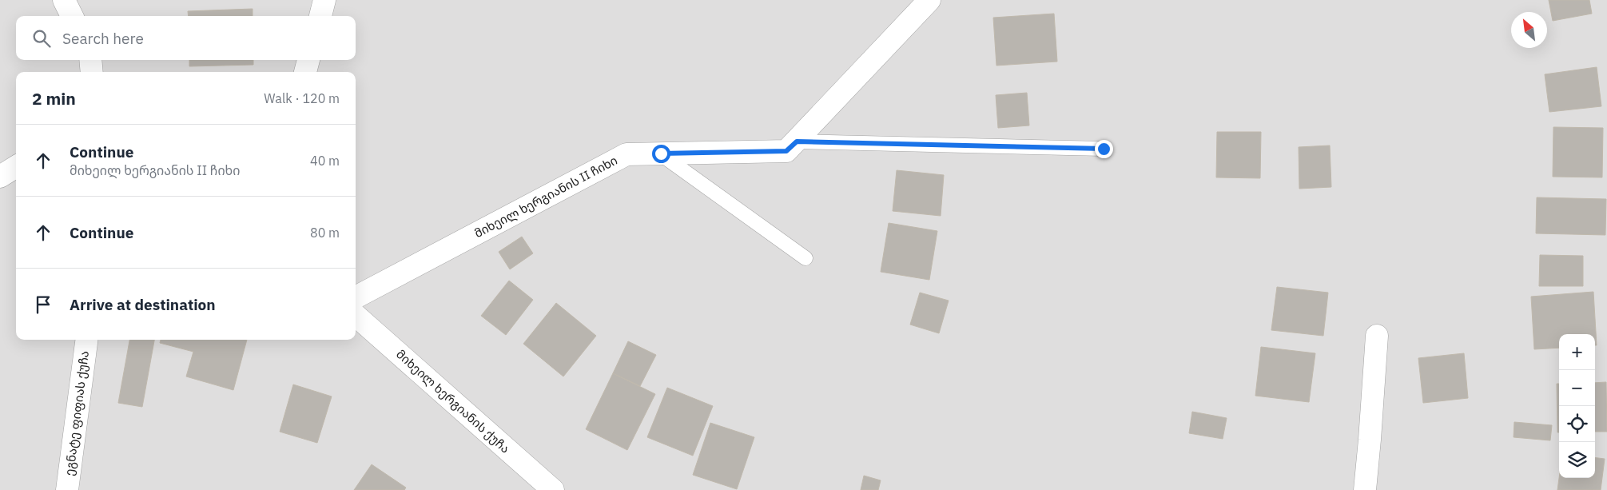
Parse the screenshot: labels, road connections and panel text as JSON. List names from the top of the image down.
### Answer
{
  "streets": {
    "street": ["მიხეილ ხერგიანის II ჩიხი", "მიხეილ ხერგიანის ქუჩა", "ეგნატე ფიფიას ქუჩა"]
  },
  "north": "top left",
  "page": {
    "search": "Search here",
    "heading": ["2 min", "Walk · 120 m"],
    "list": [
      ["Continue", "მიხეილ ხერგიანის II ჩიხი", "40 m"],
      ["Continue", "80 m"],
      "Arrive at destination"
    ],
    "map_buttons": ["+", "−"]
  }
}
